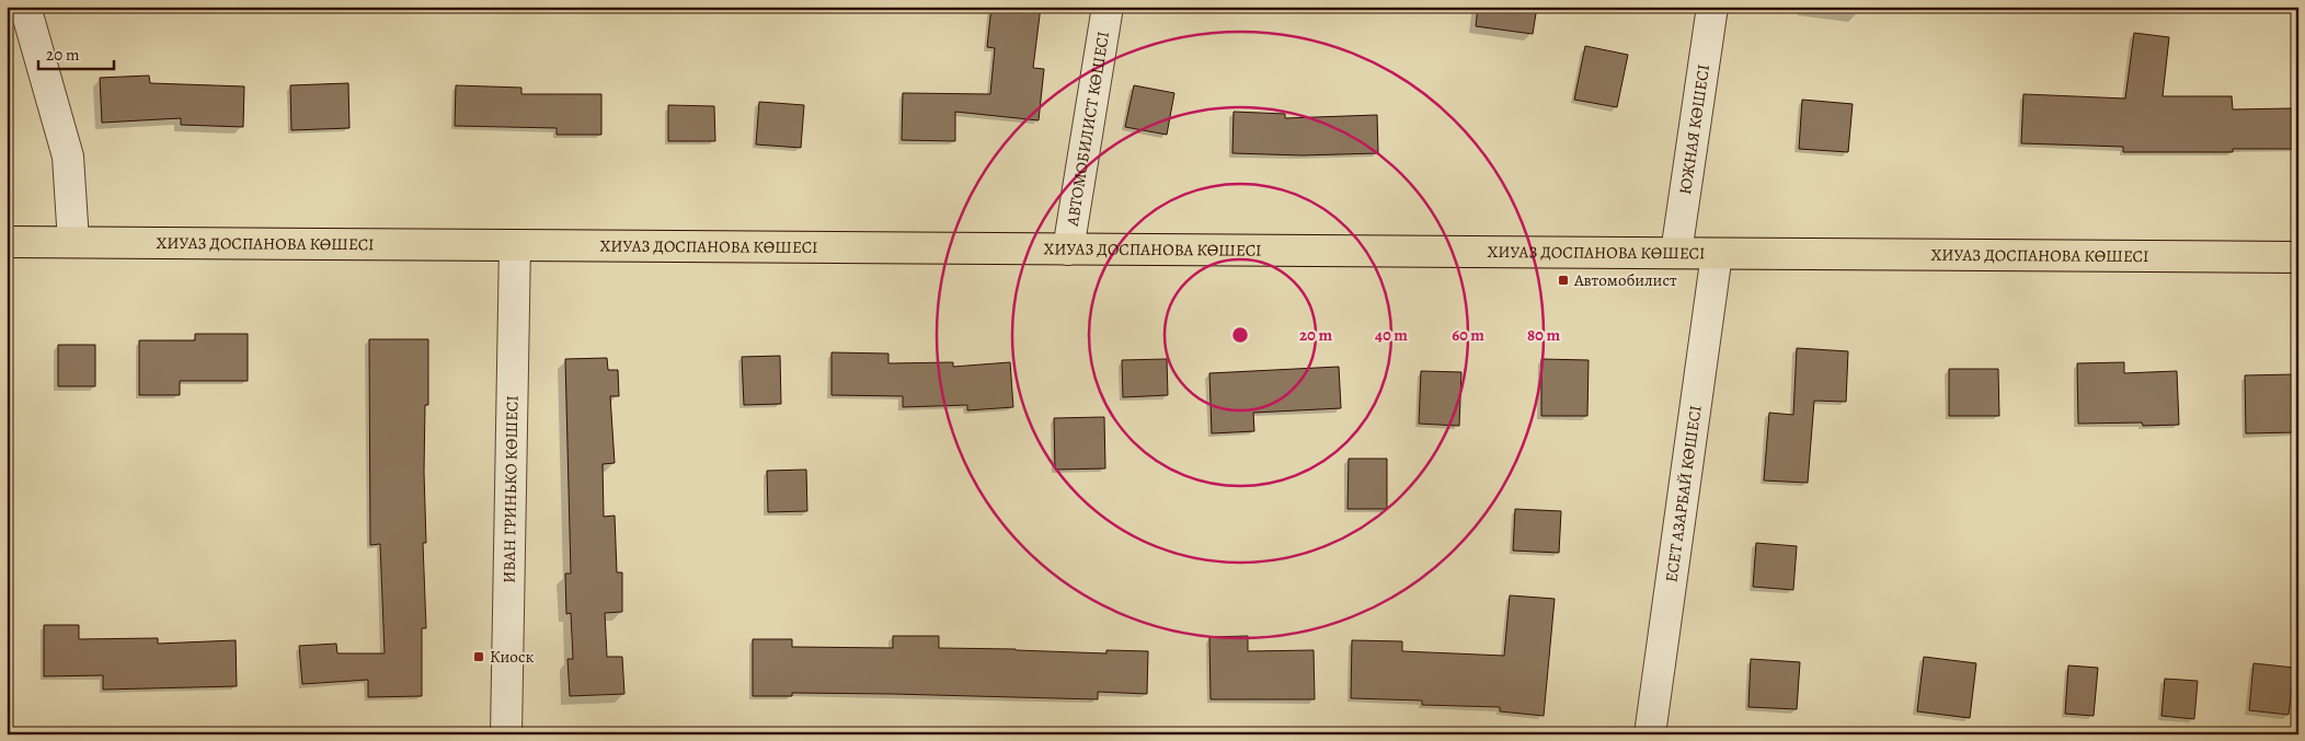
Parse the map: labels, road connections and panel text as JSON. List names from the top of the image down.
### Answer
{
  "streets": {
    "main road": ["ХИУАЗ ДОСПАНОВА КӨШЕСІ"],
    "street": [
      "АВТОМОБИЛИСТ КӨШЕСІ",
      "ЮЖНАЯ КӨШЕСІ",
      "ИВАН ГРИНЬКО КӨШЕСІ",
      "ЕСЕТ АЗАРБАЙ КӨШЕСІ"
    ]
  },
  "crossings": [
    ["АВТОМОБИЛИСТ КӨШЕСІ", "ХИУАЗ ДОСПАНОВА КӨШЕСІ"],
    ["ЮЖНАЯ КӨШЕСІ", "ХИУАЗ ДОСПАНОВА КӨШЕСІ"],
    ["ХИУАЗ ДОСПАНОВА КӨШЕСІ", "ИВАН ГРИНЬКО КӨШЕСІ"],
    ["ХИУАЗ ДОСПАНОВА КӨШЕСІ", "ЕСЕТ АЗАРБАЙ КӨШЕСІ"]
  ],
  "places": {
    "transit": ["Автомобилист", "Киоск"]
  },
  "scale_bar": "20 m",
  "rings": [
    "20 m",
    "40 m",
    "60 m",
    "80 m"
  ]
}
